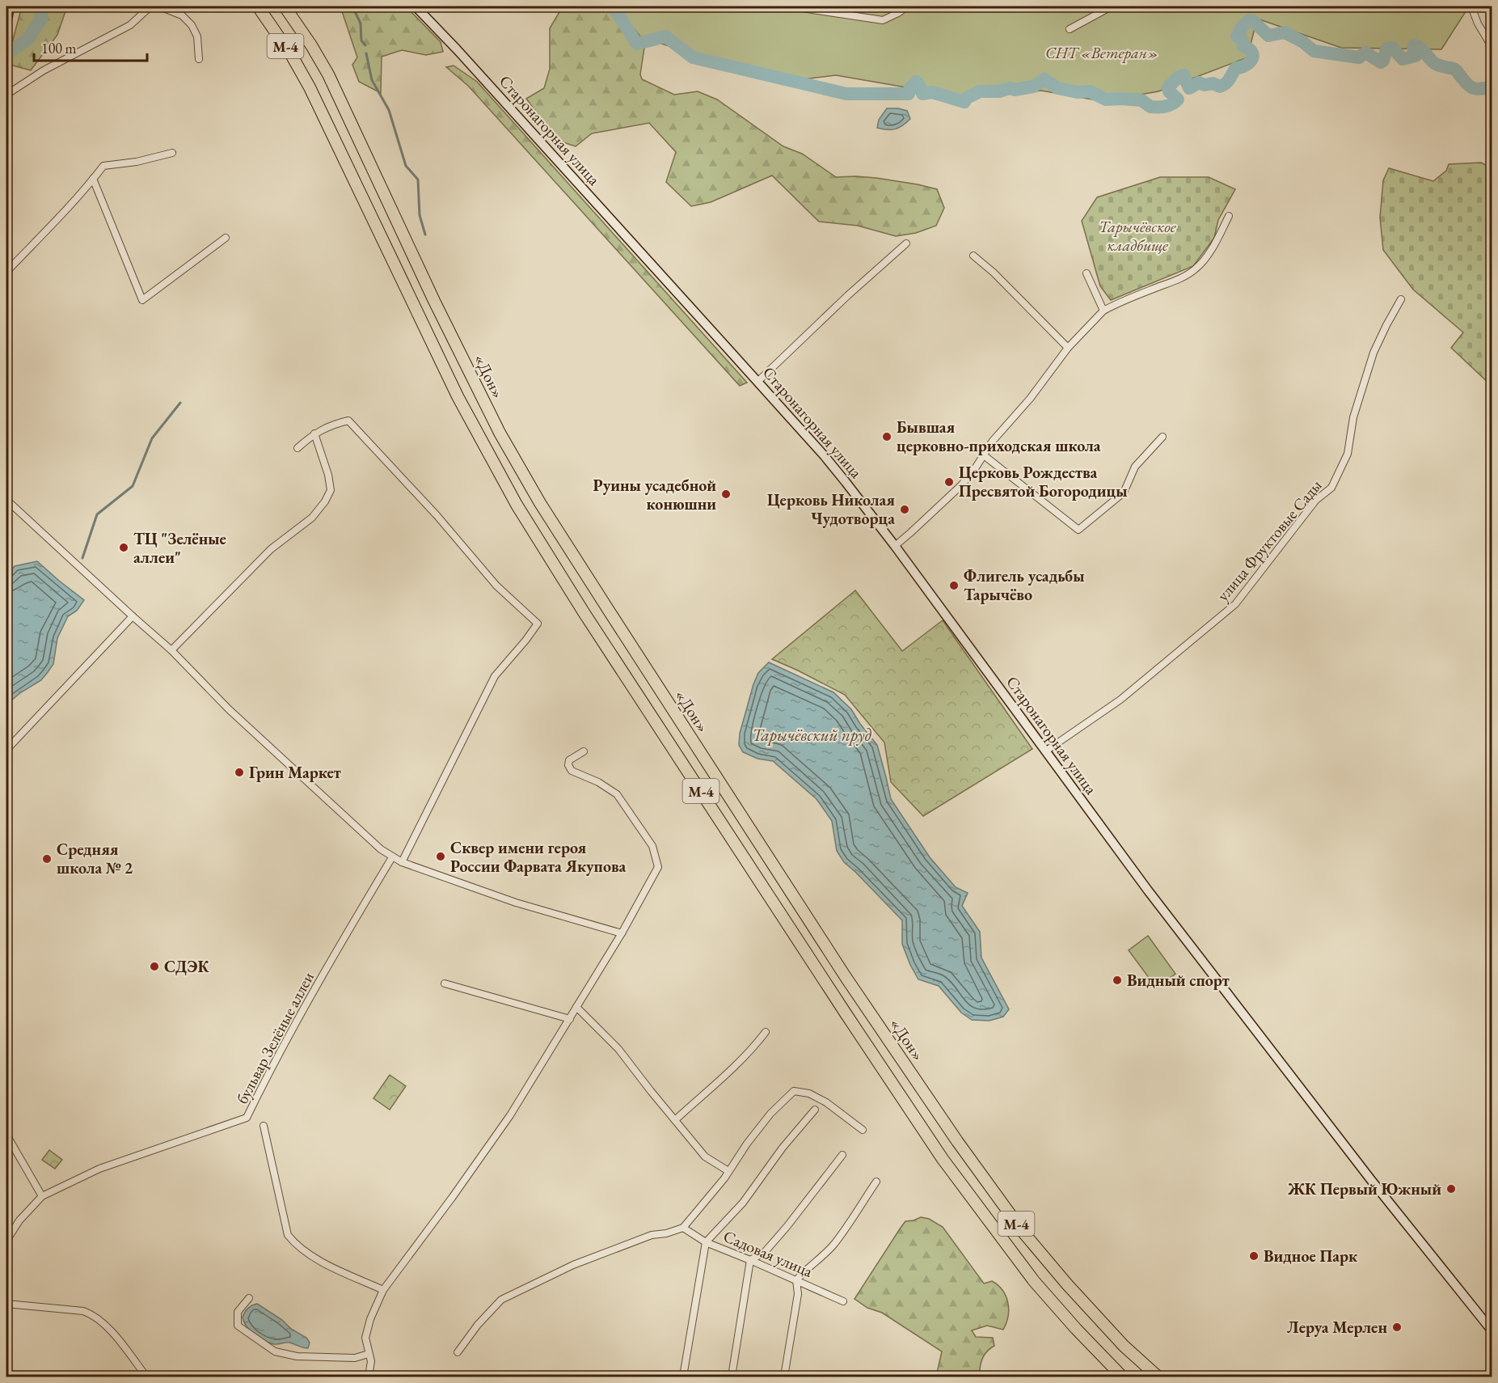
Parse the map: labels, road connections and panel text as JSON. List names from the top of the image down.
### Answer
{
  "streets": {
    "highway": ["М-4", "«Дон»"],
    "main road": ["Старонагорная улица"],
    "street": ["улица Фруктовые Сады", "бульвар Зелёные аллеи", "Садовая улица"]
  },
  "crossings": [
    ["Старонагорная улица", "улица Фруктовые Сады"]
  ],
  "water": ["Тарычёвский пруд"],
  "parks": ["СНТ «Ветеран»", "Тарычёвское кладбище"],
  "places": [
    "Бывшая церковно-приходская школа",
    "Церковь Рождества Пресвятой Богородицы",
    "Руины усадебной конюшни",
    "Церковь Николая Чудотворца",
    "ТЦ \"Зелёные аллеи\"",
    "Флигель усадьбы Тарычёво",
    "Грин Маркет",
    "Сквер имени героя России Фарвата Якупова",
    "Средняя школа № 2",
    "СДЭК",
    "Видный спорт",
    "ЖК Первый Южный",
    "Видное Парк",
    "Леруа Мерлен"
  ],
  "scale_bar": "100 m"
}
